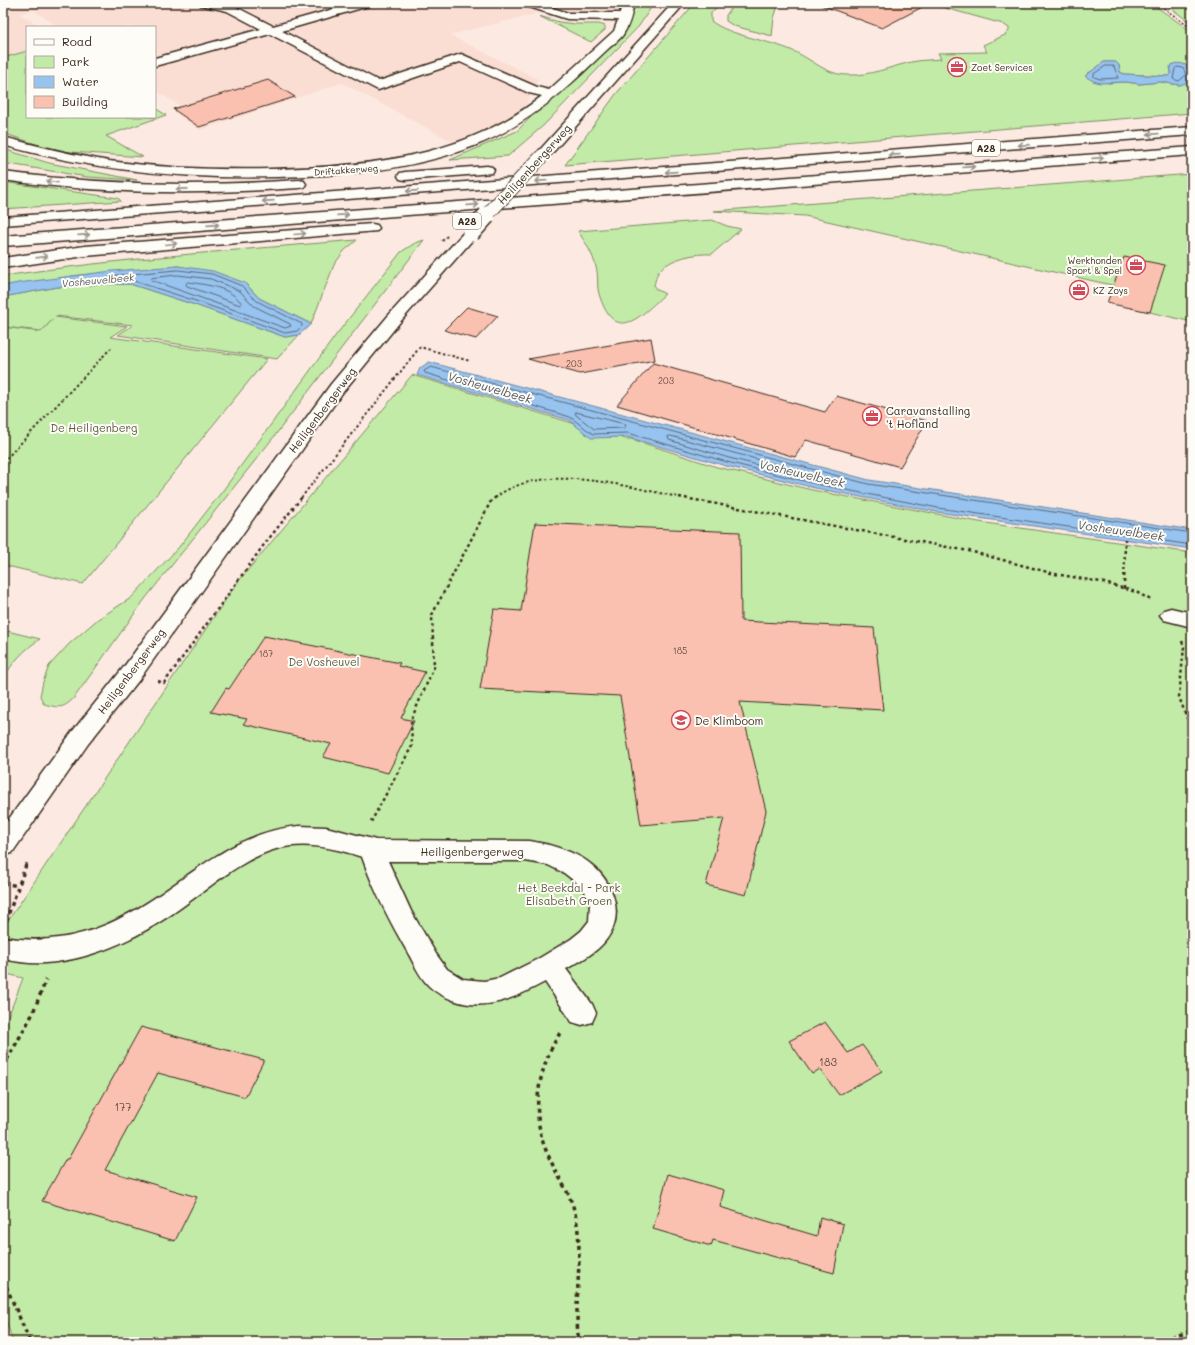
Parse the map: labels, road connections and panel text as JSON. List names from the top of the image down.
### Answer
{
  "streets": {
    "main road": ["A28", "Heiligenbergerweg", "Driftakkerweg"]
  },
  "crossings": [
    ["A28", "Heiligenbergerweg"]
  ],
  "water": ["Vosheuvelbeek"],
  "parks": ["De Heiligenberg", "De Vosheuvel", "Het Beekdal - Park Elisabeth Groen"],
  "places": {
    "office": [
      "Zoet Services",
      "Werkhonden Sport & Spel",
      "KZ Zoys",
      "Caravanstalling 't Hofland"
    ],
    "school or university": ["De Klimboom"]
  },
  "house_numbers": [
    "203",
    "203",
    "185",
    "187",
    "183",
    "177"
  ],
  "legend": [
    "Road",
    "Park",
    "Water",
    "Building"
  ]
}
